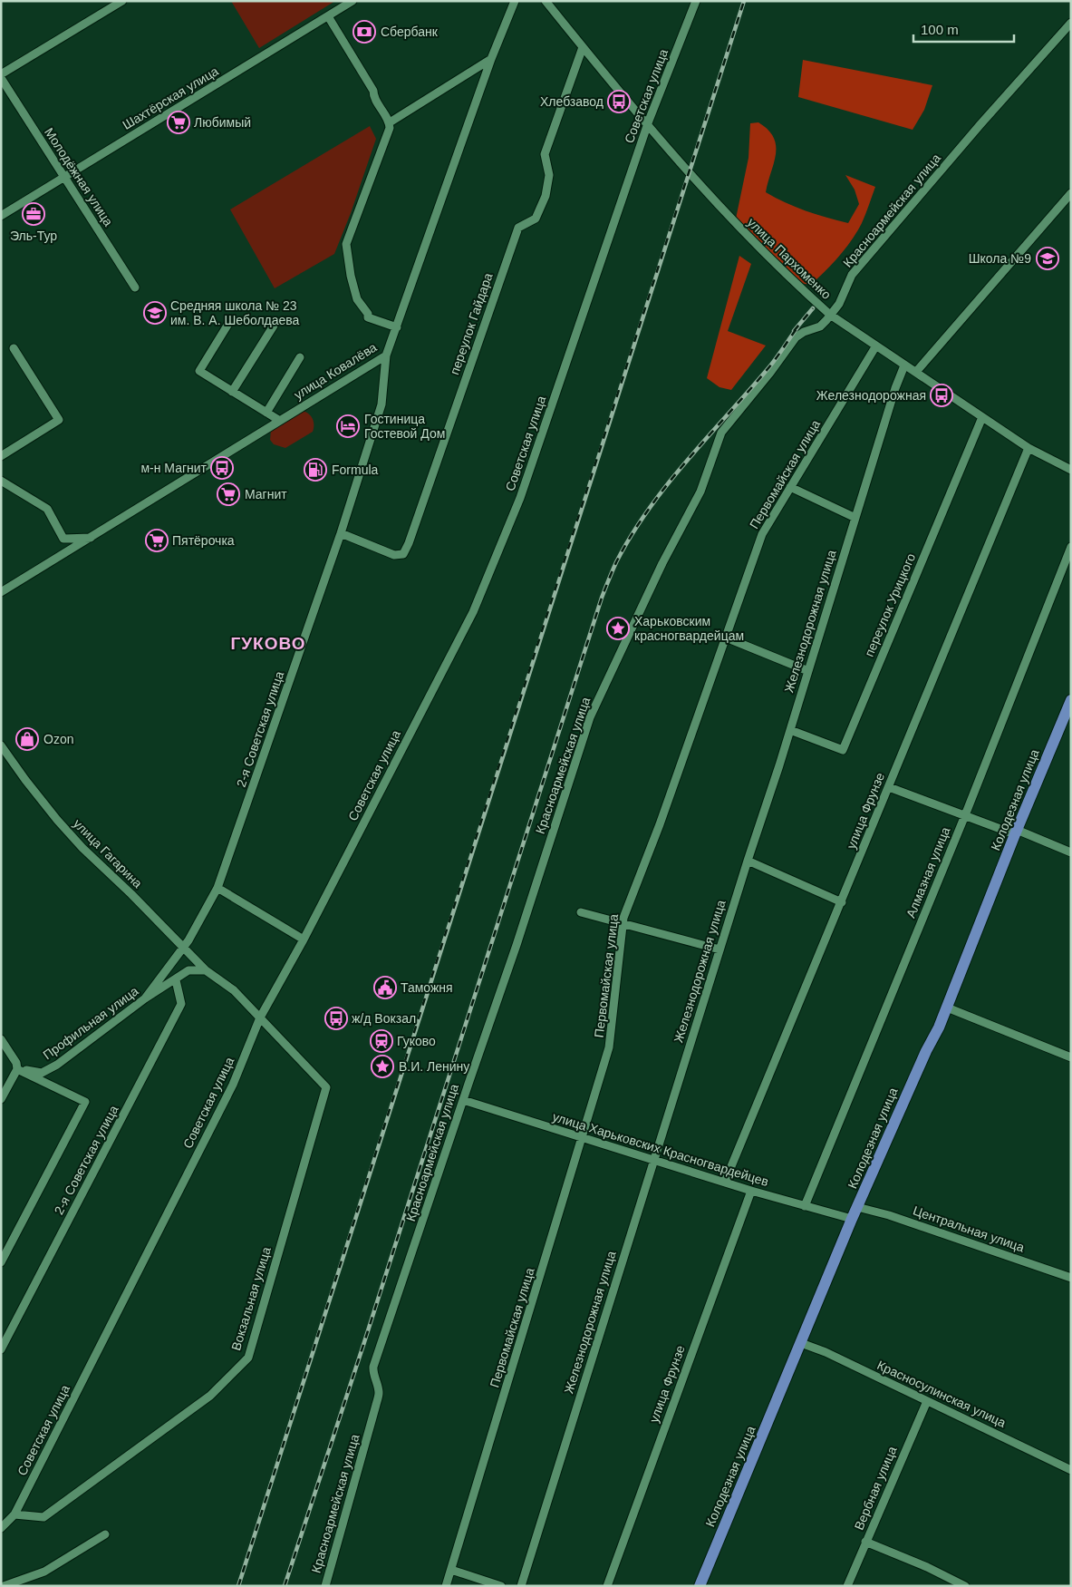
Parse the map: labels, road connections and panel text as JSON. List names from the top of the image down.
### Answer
{
  "streets": {
    "main road": ["Колодезная улица"],
    "street": [
      "Советская улица",
      "Шахтёрская улица",
      "Молодёжная улица",
      "Красноармейская улица",
      "улица Пархоменко",
      "переулок Гайдара",
      "улица Ковалёва",
      "Первомайская улица",
      "переулок Урицкого",
      "Железнодорожная улица",
      "2-я Советская улица",
      "улица Фрунзе",
      "улица Гагарина",
      "Алмазная улица",
      "Профильная улица",
      "улица Харьковских Красногвардейцев",
      "Центральная улица",
      "Вокзальная улица",
      "Красносулинская улица",
      "Вербная улица"
    ]
  },
  "crossings": [
    ["Советская улица", "улица Пархоменко"],
    ["Советская улица", "улица Гагарина"],
    ["Советская улица", "Вокзальная улица"],
    ["Шахтёрская улица", "Молодёжная улица"],
    ["Красноармейская улица", "улица Пархоменко"],
    ["Красноармейская улица", "улица Харьковских Красногвардейцев"],
    ["улица Пархоменко", "переулок Гайдара"],
    ["улица Пархоменко", "Первомайская улица"],
    ["улица Пархоменко", "переулок Урицкого"],
    ["улица Пархоменко", "Железнодорожная улица"],
    ["улица Пархоменко", "улица Фрунзе"],
    ["переулок Гайдара", "2-я Советская улица"],
    ["улица Ковалёва", "2-я Советская улица"],
    ["Первомайская улица", "улица Харьковских Красногвардейцев"],
    ["переулок Урицкого", "Железнодорожная улица"],
    ["Железнодорожная улица", "улица Харьковских Красногвардейцев"],
    ["2-я Советская улица", "улица Гагарина"],
    ["2-я Советская улица", "Профильная улица"],
    ["Колодезная улица", "улица Харьковских Красногвардейцев"],
    ["Колодезная улица", "Центральная улица"],
    ["Колодезная улица", "Красносулинская улица"],
    ["улица Фрунзе", "улица Харьковских Красногвардейцев"],
    ["улица Гагарина", "Профильная улица"],
    ["улица Гагарина", "Вокзальная улица"],
    ["Алмазная улица", "улица Харьковских Красногвардейцев"],
    ["Красносулинская улица", "Вербная улица"]
  ],
  "districts": ["ГУКОВО"],
  "places": {
    "bank": ["Сбербанк"],
    "bus stop": [
      "Хлебзавод",
      "Железнодорожная",
      "м-н Магнит",
      "ж/д Вокзал"
    ],
    "supermarket": ["Любимый", "Магнит", "Пятёрочка"],
    "office": ["Эль-Тур"],
    "school or university": ["Школа №9", "Средняя школа № 23 им. В. А. Шеболдаева"],
    "hotel": ["Гостиница Гостевой Дом"],
    "fuel station": ["Formula"],
    "place": ["Харьковским красногвардейцам", "В.И. Ленину"],
    "shop": ["Ozon"],
    "public building": ["Таможня"],
    "station": ["Гуково"]
  },
  "scale_bar": "100 m"
}
